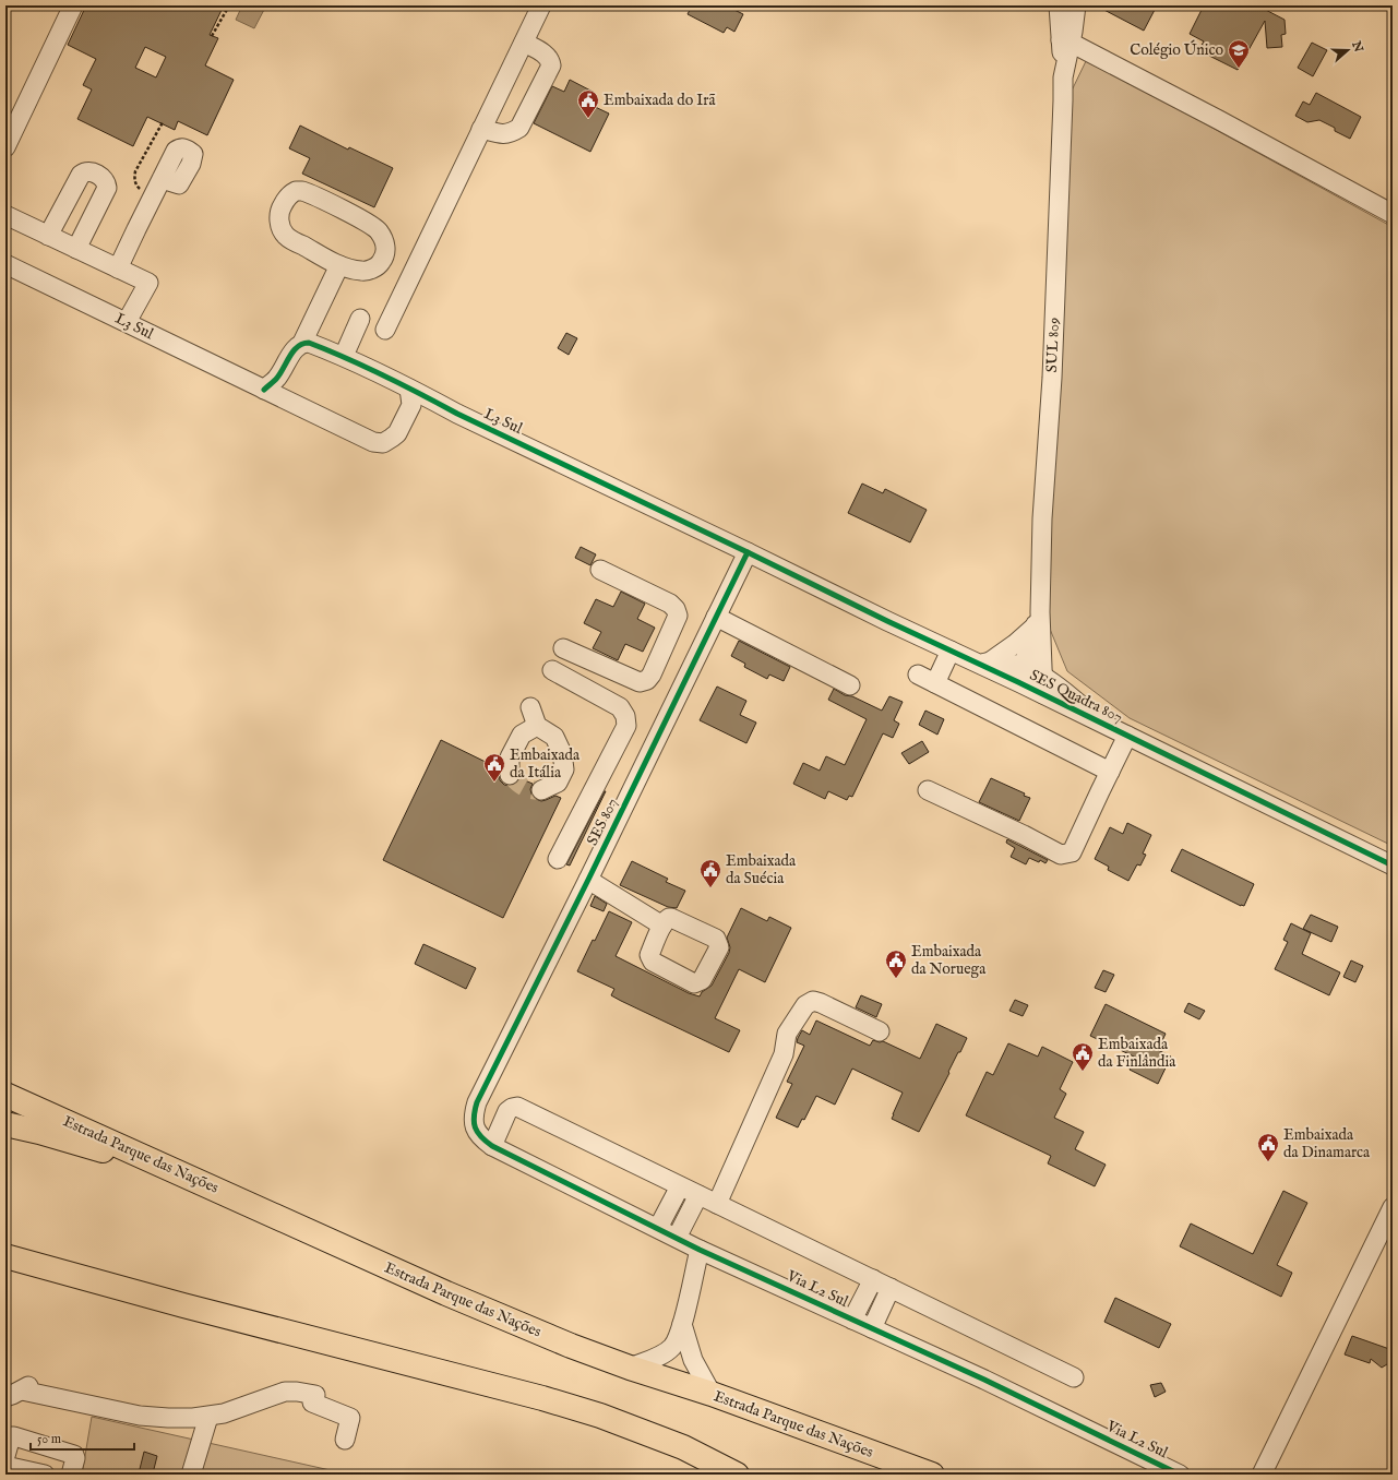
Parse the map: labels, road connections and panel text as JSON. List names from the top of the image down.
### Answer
{
  "streets": {
    "highway": ["Estrada Parque das Nações"],
    "street": [
      "L3 Sul",
      "SUL 809",
      "SES Quadra 807",
      "SES 807",
      "Via L2 Sul"
    ]
  },
  "crossings": [
    ["L3 Sul", "SES Quadra 807"],
    ["L3 Sul", "SES 807"],
    ["SUL 809", "SES Quadra 807"],
    ["SES Quadra 807", "SES 807"],
    ["SES 807", "Via L2 Sul"]
  ],
  "places": {
    "school or university": ["Colégio Único"],
    "public building": [
      "Embaixada do Irã",
      "Embaixada da Itália",
      "Embaixada da Suécia",
      "Embaixada da Noruega",
      "Embaixada da Finlândia",
      "Embaixada da Dinamarca"
    ]
  },
  "scale_bar": "50 m",
  "north": "right"
}
